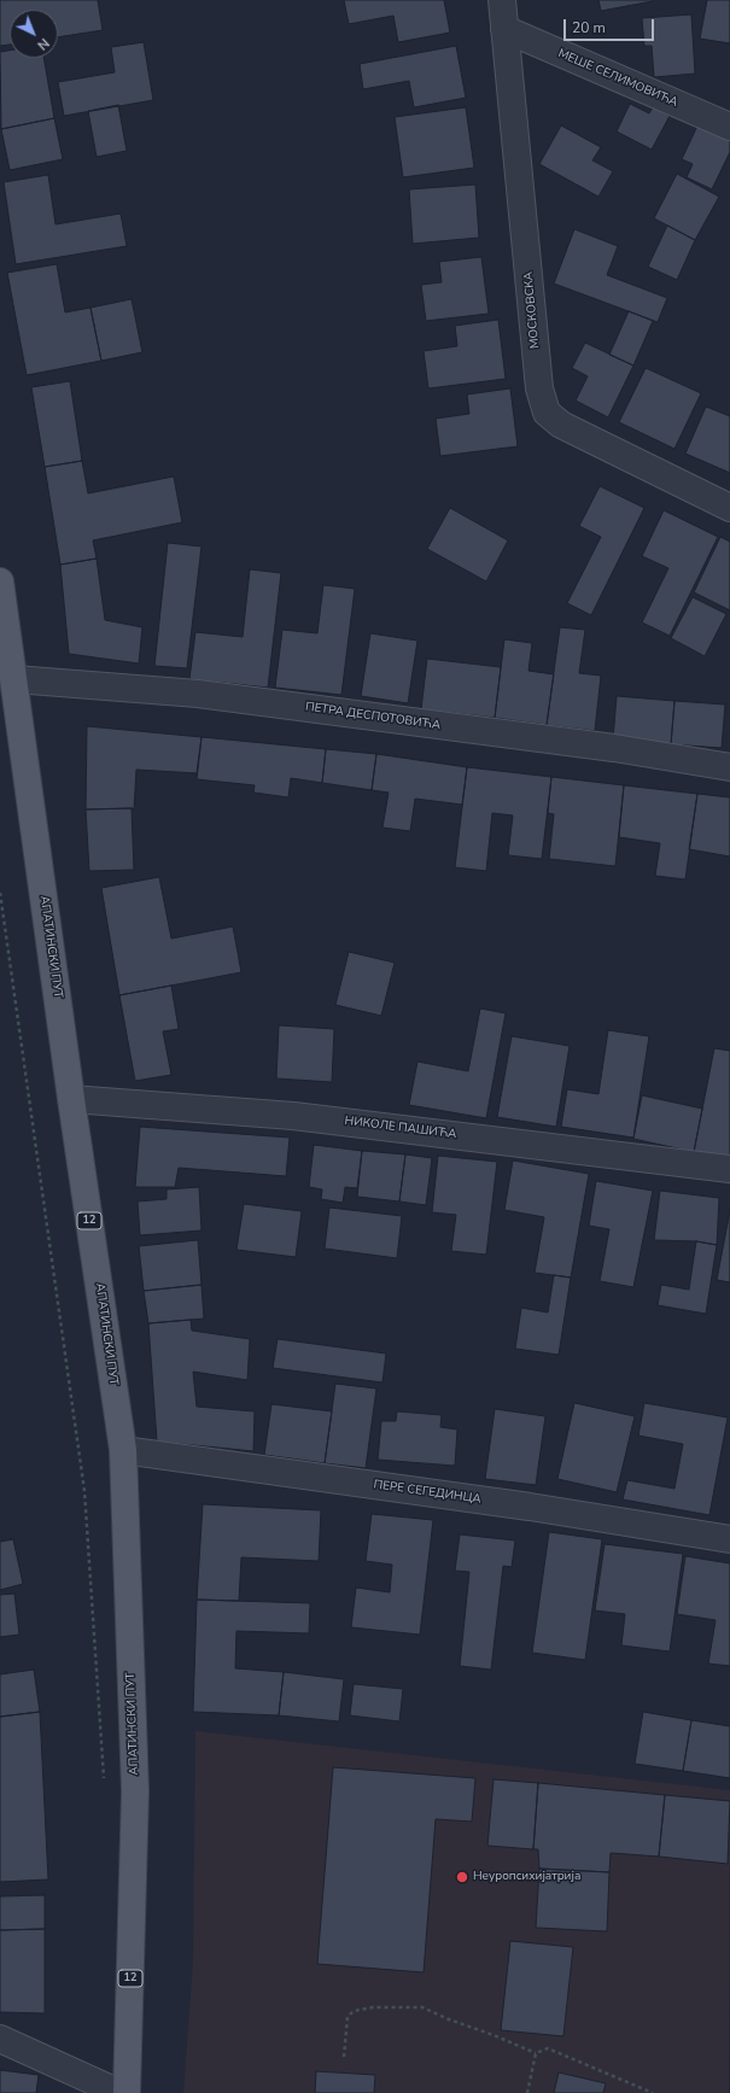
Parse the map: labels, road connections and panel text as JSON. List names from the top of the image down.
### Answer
{
  "streets": {
    "main road": ["АПАТИНСКИ ПУТ", "12"],
    "street": [
      "МЕШЕ СЕЛИМОВИЋА",
      "МОСКОВСКА",
      "ПЕТРА ДЕСПОТОВИЋА",
      "НИКОЛЕ ПАШИЋА",
      "ПЕРЕ СЕГЕДИНЦА"
    ]
  },
  "crossings": [
    ["МЕШЕ СЕЛИМОВИЋА", "МОСКОВСКА"],
    ["ПЕТРА ДЕСПОТОВИЋА", "АПАТИНСКИ ПУТ"],
    ["АПАТИНСКИ ПУТ", "НИКОЛЕ ПАШИЋА"],
    ["АПАТИНСКИ ПУТ", "ПЕРЕ СЕГЕДИНЦА"]
  ],
  "places": ["Неуропсихијатрија"],
  "scale_bar": "20 m",
  "north": "bottom right"
}
